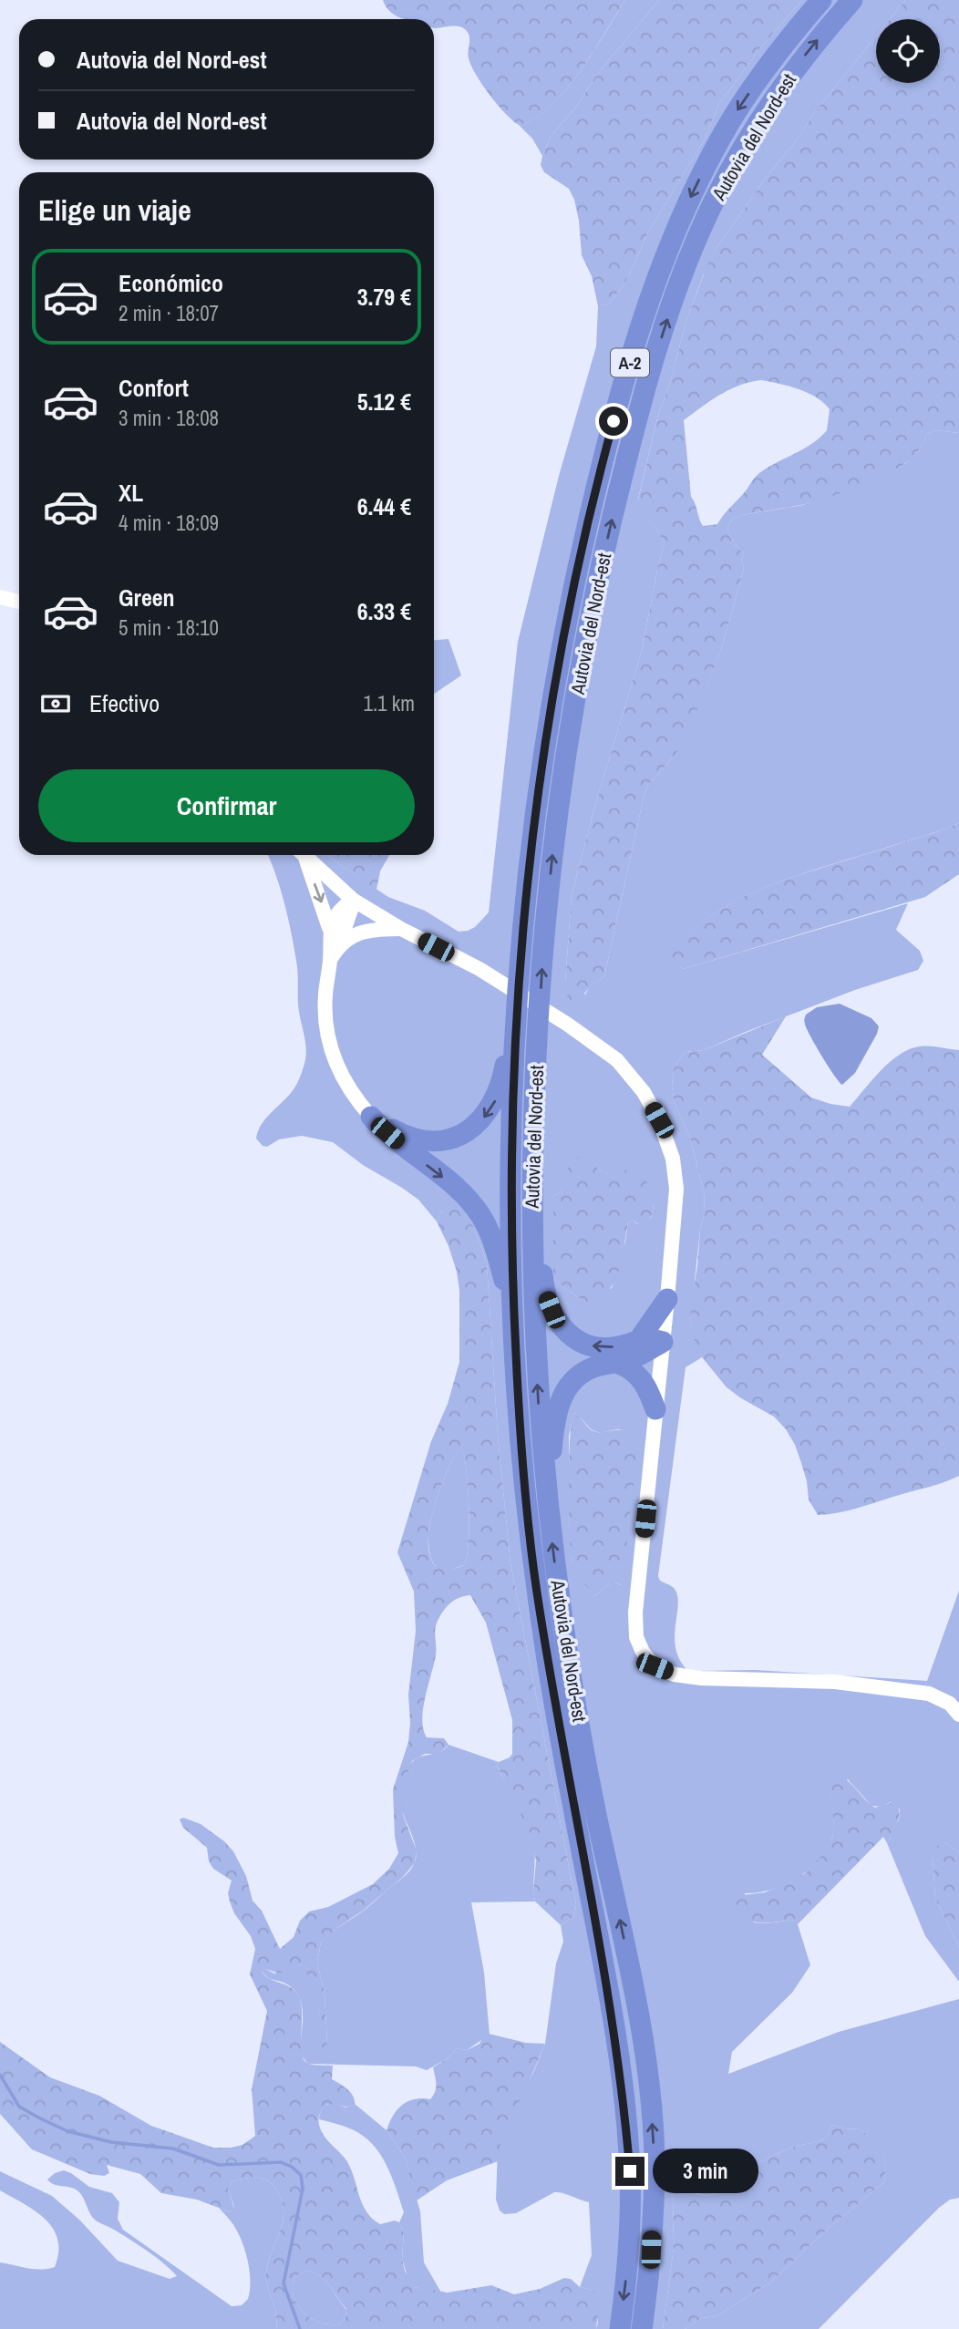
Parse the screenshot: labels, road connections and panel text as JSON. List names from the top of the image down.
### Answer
{
  "streets": {
    "highway": ["Autovia del Nord-est", "A-2"]
  },
  "page": {
    "banner": ["Autovia del Nord-est", "Autovia del Nord-est"],
    "heading": "Elige un viaje",
    "list": [
      {
        "name": "Económico",
        "note": "2 min · 18:07",
        "value": "3.79 €"
      },
      {
        "name": "Confort",
        "note": "3 min · 18:08",
        "value": "5.12 €"
      },
      {
        "name": "XL",
        "note": "4 min · 18:09",
        "value": "6.44 €"
      },
      {
        "name": "Green",
        "note": "5 min · 18:10",
        "value": "6.33 €"
      }
    ],
    "pay": ["Efectivo", "1.1 km"],
    "buttons": "Confirmar",
    "bubble": "3 min"
  }
}
